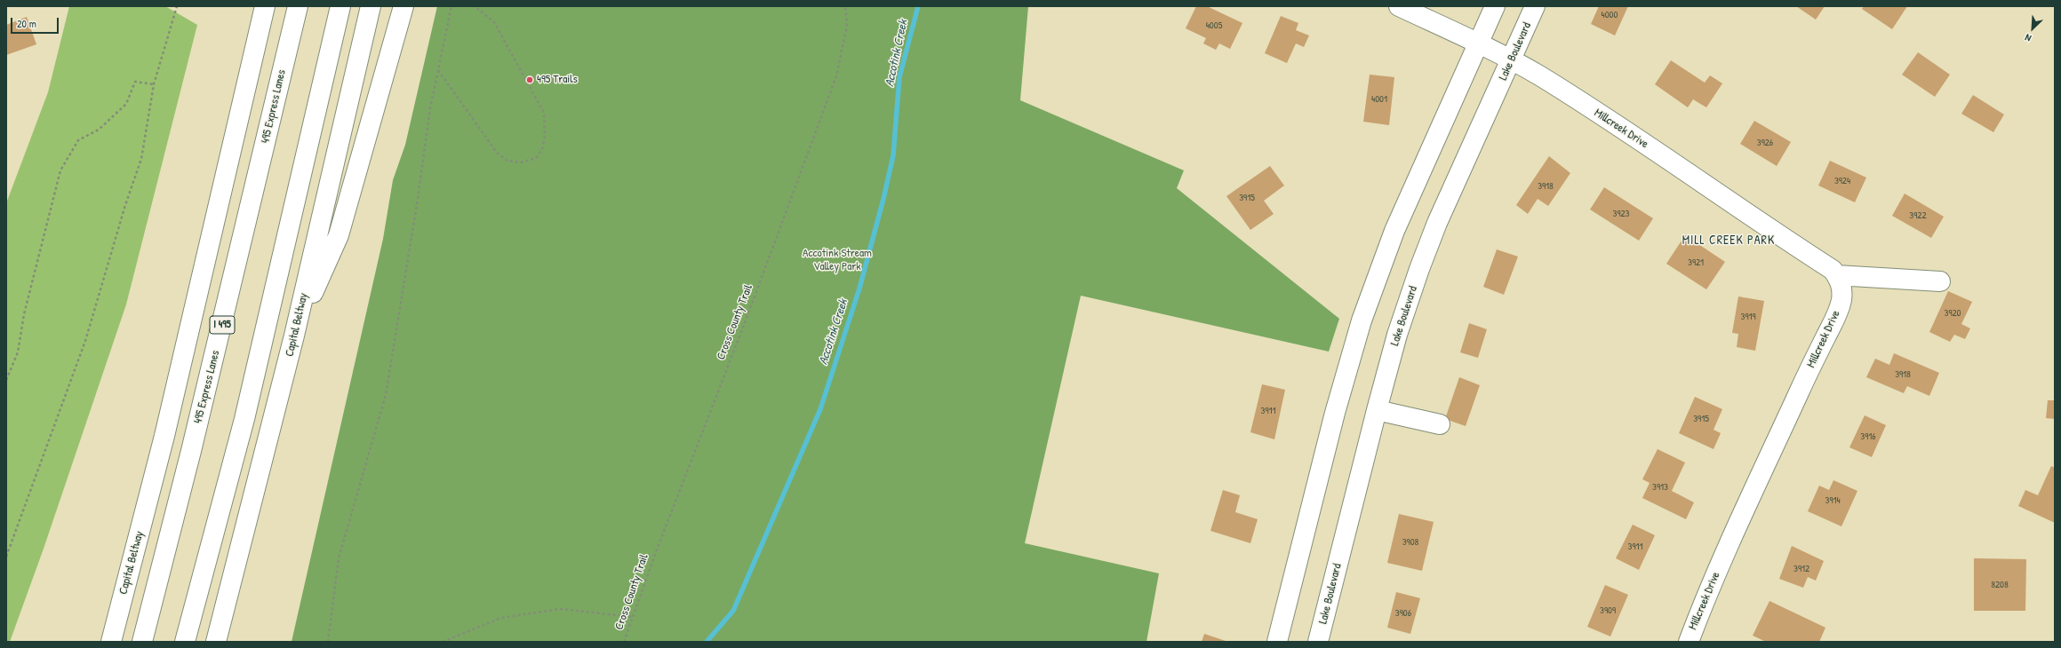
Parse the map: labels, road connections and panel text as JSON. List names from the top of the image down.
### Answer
{
  "streets": {
    "main road": [
      "Lake Boulevard",
      "495 Express Lanes",
      "Millcreek Drive",
      "I 495",
      "Capital Beltway"
    ],
    "path": ["Cross County Trail"]
  },
  "crossings": [
    ["Lake Boulevard", "Millcreek Drive"]
  ],
  "districts": ["MILL CREEK PARK"],
  "water": ["Accotink Creek"],
  "parks": ["Accotink Stream Valley Park"],
  "places": ["495 Trails"],
  "house_numbers": [
    "4000",
    "4005",
    "4001",
    "3926",
    "3924",
    "3918",
    "3915",
    "3923",
    "3922",
    "3921",
    "3920",
    "3919",
    "3918",
    "3911",
    "3915",
    "3916",
    "3913",
    "3914",
    "3908",
    "3911",
    "3912",
    "8208",
    "3909",
    "3906"
  ],
  "scale_bar": "20 m",
  "north": "bottom left"
}
